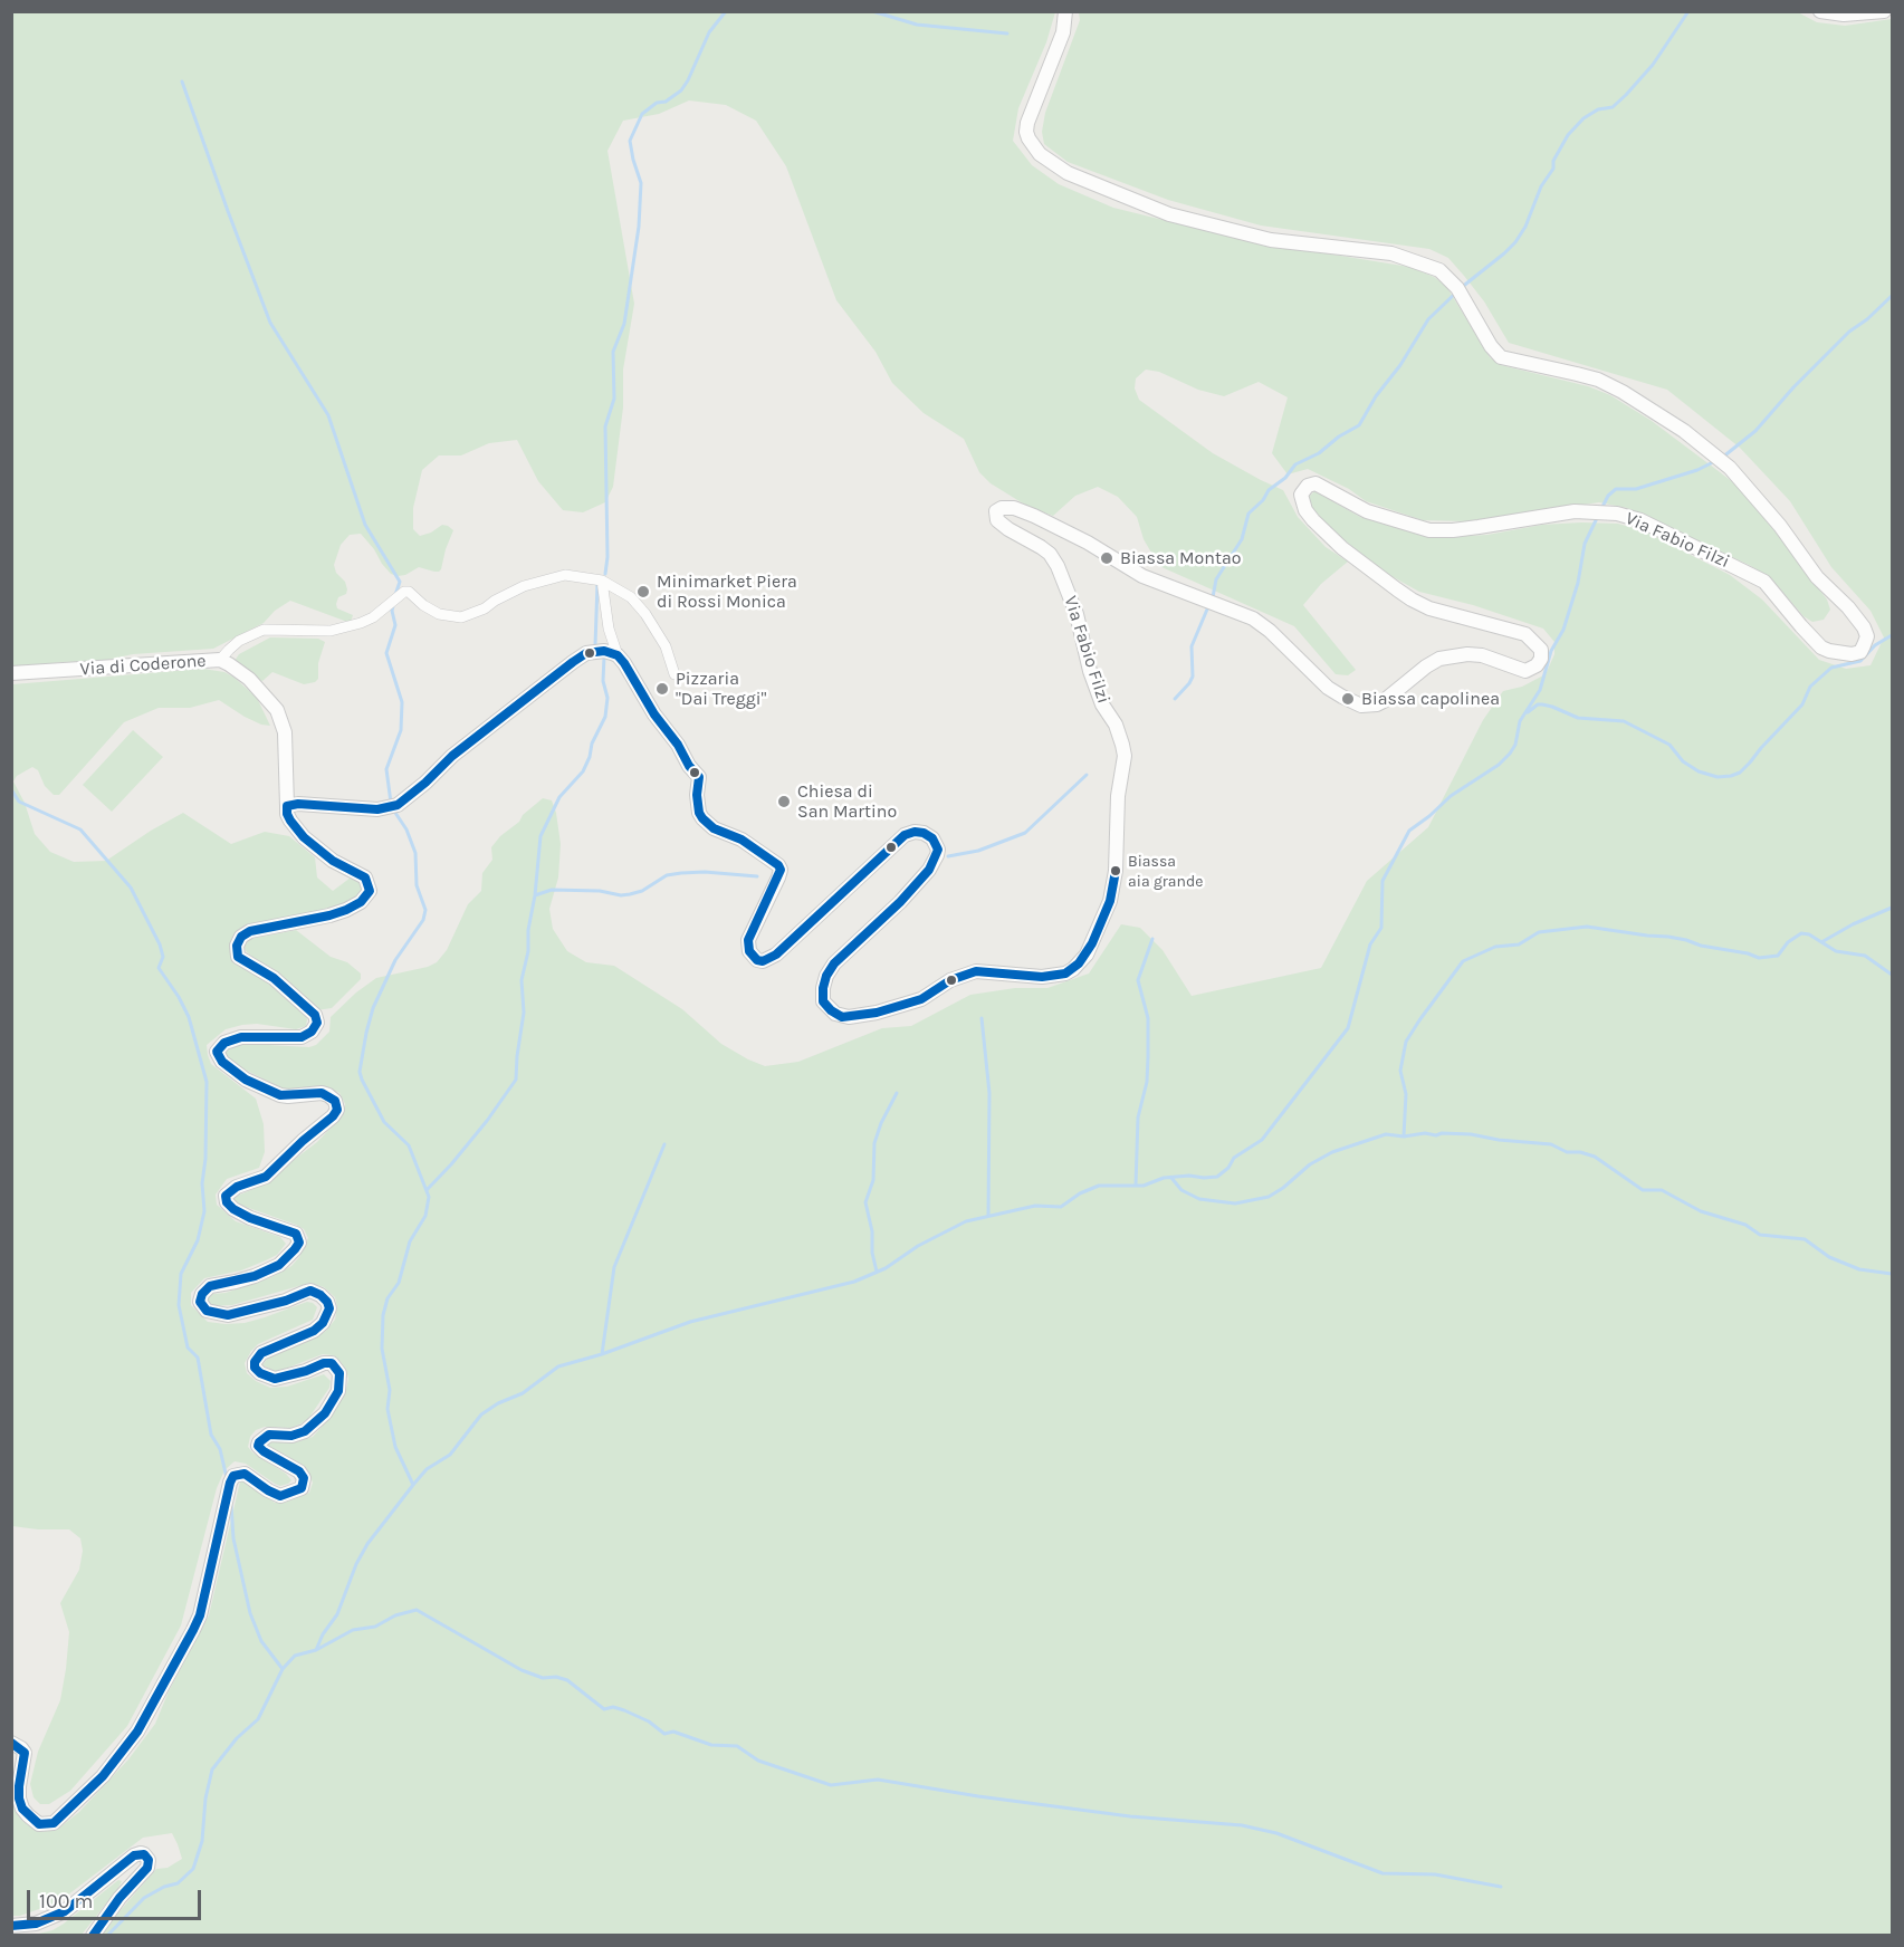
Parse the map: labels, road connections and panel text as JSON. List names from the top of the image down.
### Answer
{
  "streets": {
    "street": ["Via Fabio Filzi", "Via di Coderone"]
  },
  "places": [
    "Biassa Montao",
    "Minimarket Piera di Rossi Monica",
    "Pizzaria \"Dai Treggi\"",
    "Biassa capolinea",
    "Chiesa di San Martino",
    "Biassa aia grande"
  ],
  "scale_bar": "100 m"
}
